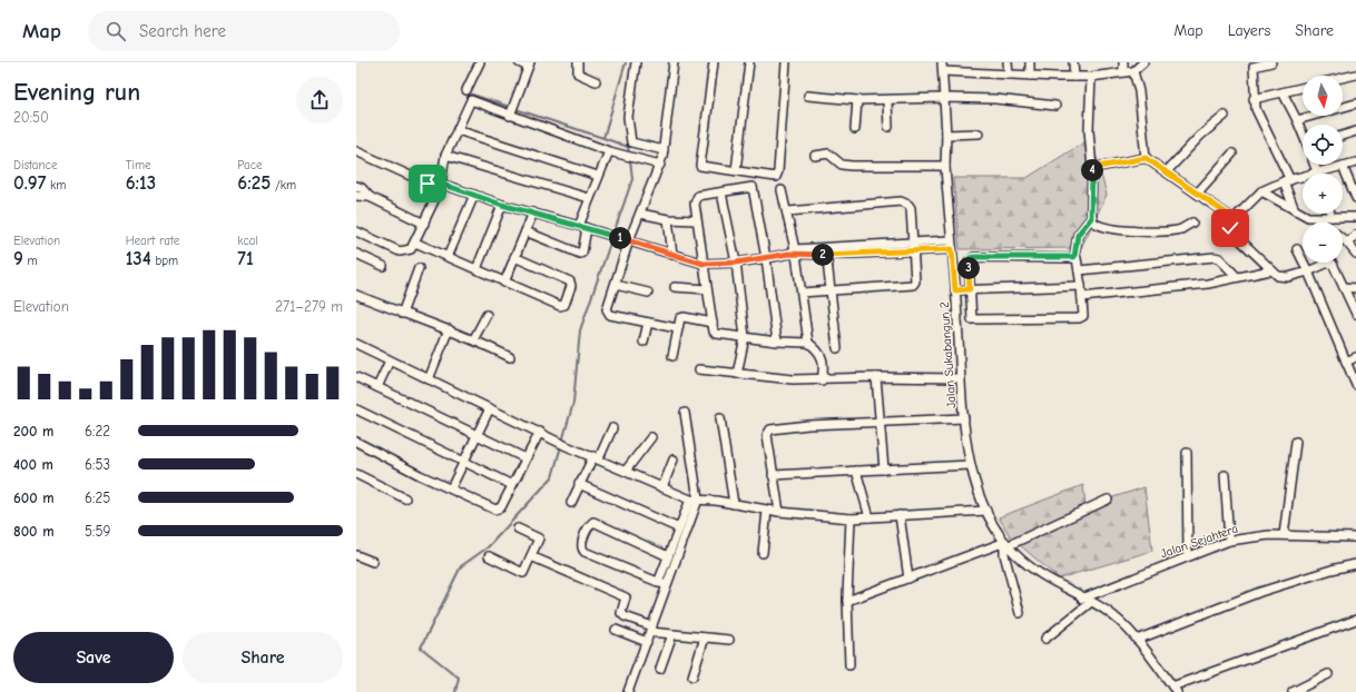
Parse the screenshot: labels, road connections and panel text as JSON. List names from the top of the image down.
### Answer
{
  "streets": {
    "street": ["Jalan Sukabangun 2", "Jalan Sejahtera"]
  },
  "crossings": [
    ["Jalan Sukabangun 2", "Jalan Sejahtera"]
  ],
  "north": "bottom",
  "page": {
    "header": "Map",
    "search": "Search here",
    "nav": ["Map", "Layers", "Share"],
    "heading": ["Evening run", "20:50"],
    "map_buttons": ["+", "−"],
    "stats": [
      ["Distance", "0.97 km"],
      ["Time", "6:13"],
      ["Pace", "6:25 /km"],
      ["Elevation", "9 m"],
      ["Heart rate", "134 bpm"],
      ["kcal", "71"]
    ],
    "pins": [
      "4",
      "1",
      "2",
      "3"
    ],
    "chart": ["Elevation", "271–279 m"],
    "list": [
      {
        "name": "200 m",
        "note": "6:22"
      },
      {
        "name": "400 m",
        "note": "6:53"
      },
      {
        "name": "600 m",
        "note": "6:25"
      },
      {
        "name": "800 m",
        "note": "5:59"
      }
    ],
    "buttons": ["Save", "Share"]
  }
}
